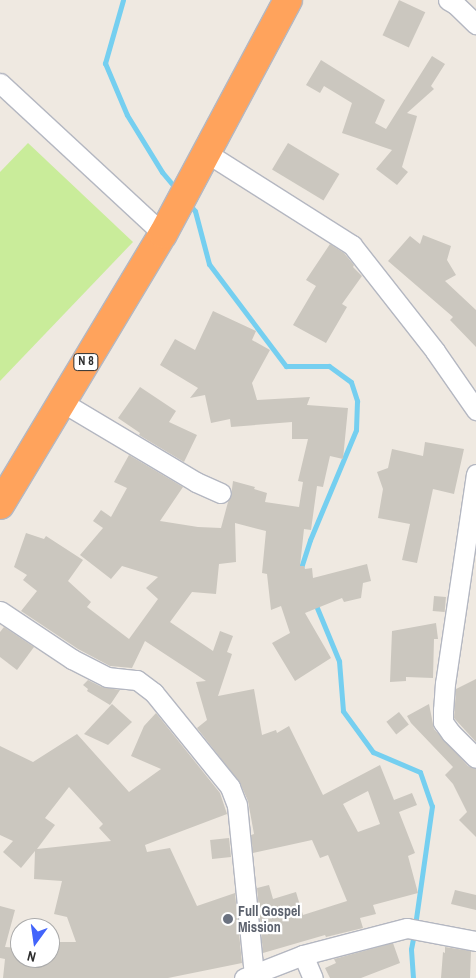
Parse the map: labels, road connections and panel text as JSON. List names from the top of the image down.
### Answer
{
  "streets": {
    "highway": ["N 8"]
  },
  "places": ["Full Gospel Mission"],
  "north": "bottom"
}
